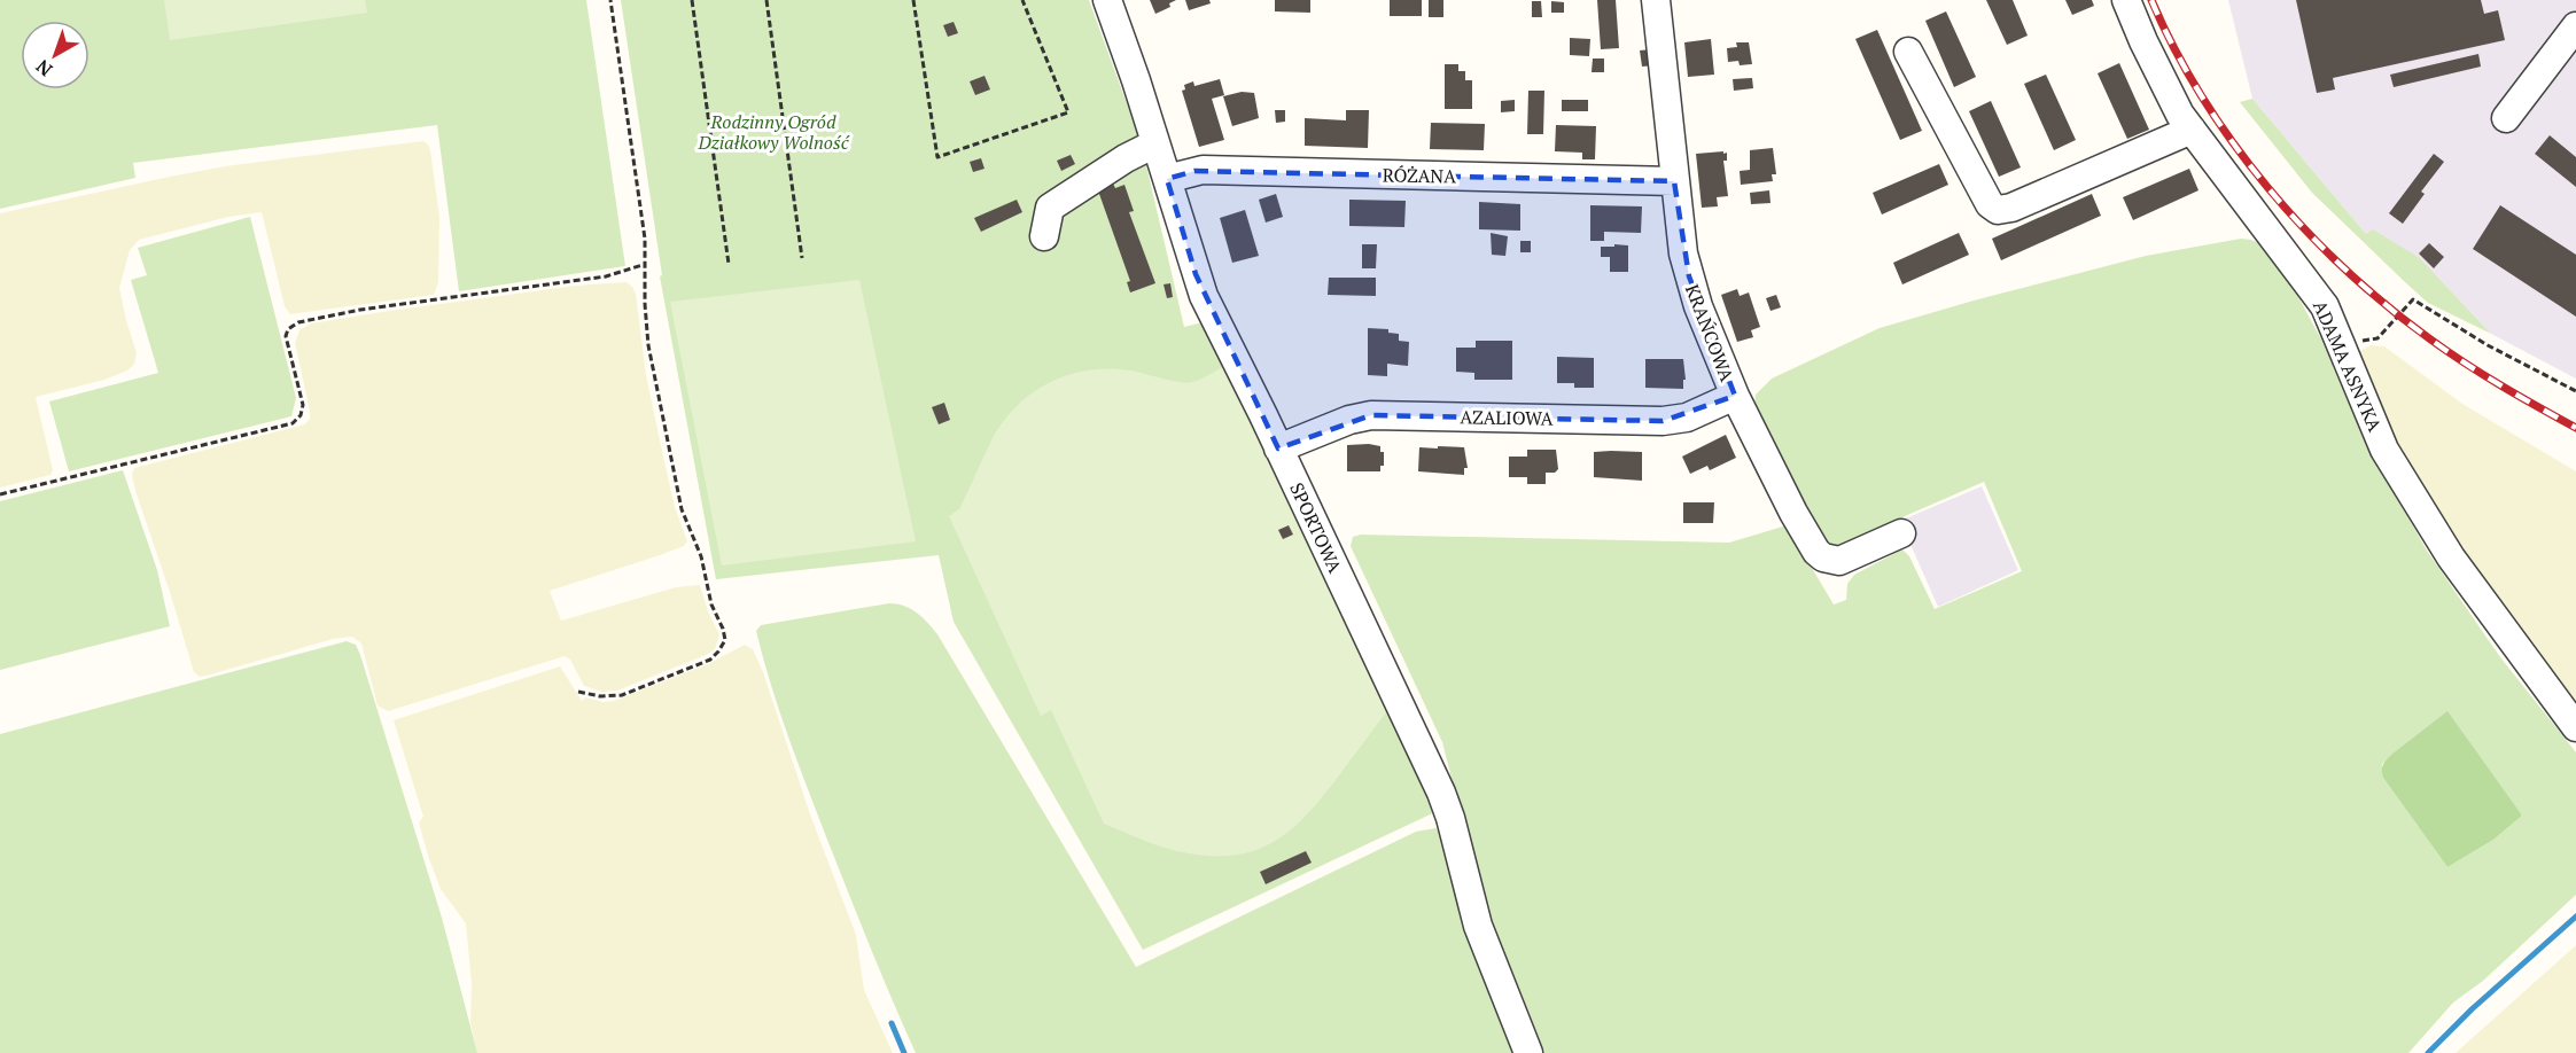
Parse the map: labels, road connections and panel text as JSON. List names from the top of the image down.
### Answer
{
  "streets": {
    "street": [
      "RÓŻANA",
      "KRAŃCOWA",
      "ADAMA ASNYKA",
      "AZALIOWA",
      "SPORTOWA"
    ]
  },
  "crossings": [
    ["RÓŻANA", "KRAŃCOWA"],
    ["RÓŻANA", "SPORTOWA"],
    ["KRAŃCOWA", "AZALIOWA"],
    ["AZALIOWA", "SPORTOWA"]
  ],
  "parks": ["Rodzinny Ogród Działkowy Wolność"],
  "north": "bottom left"
}
